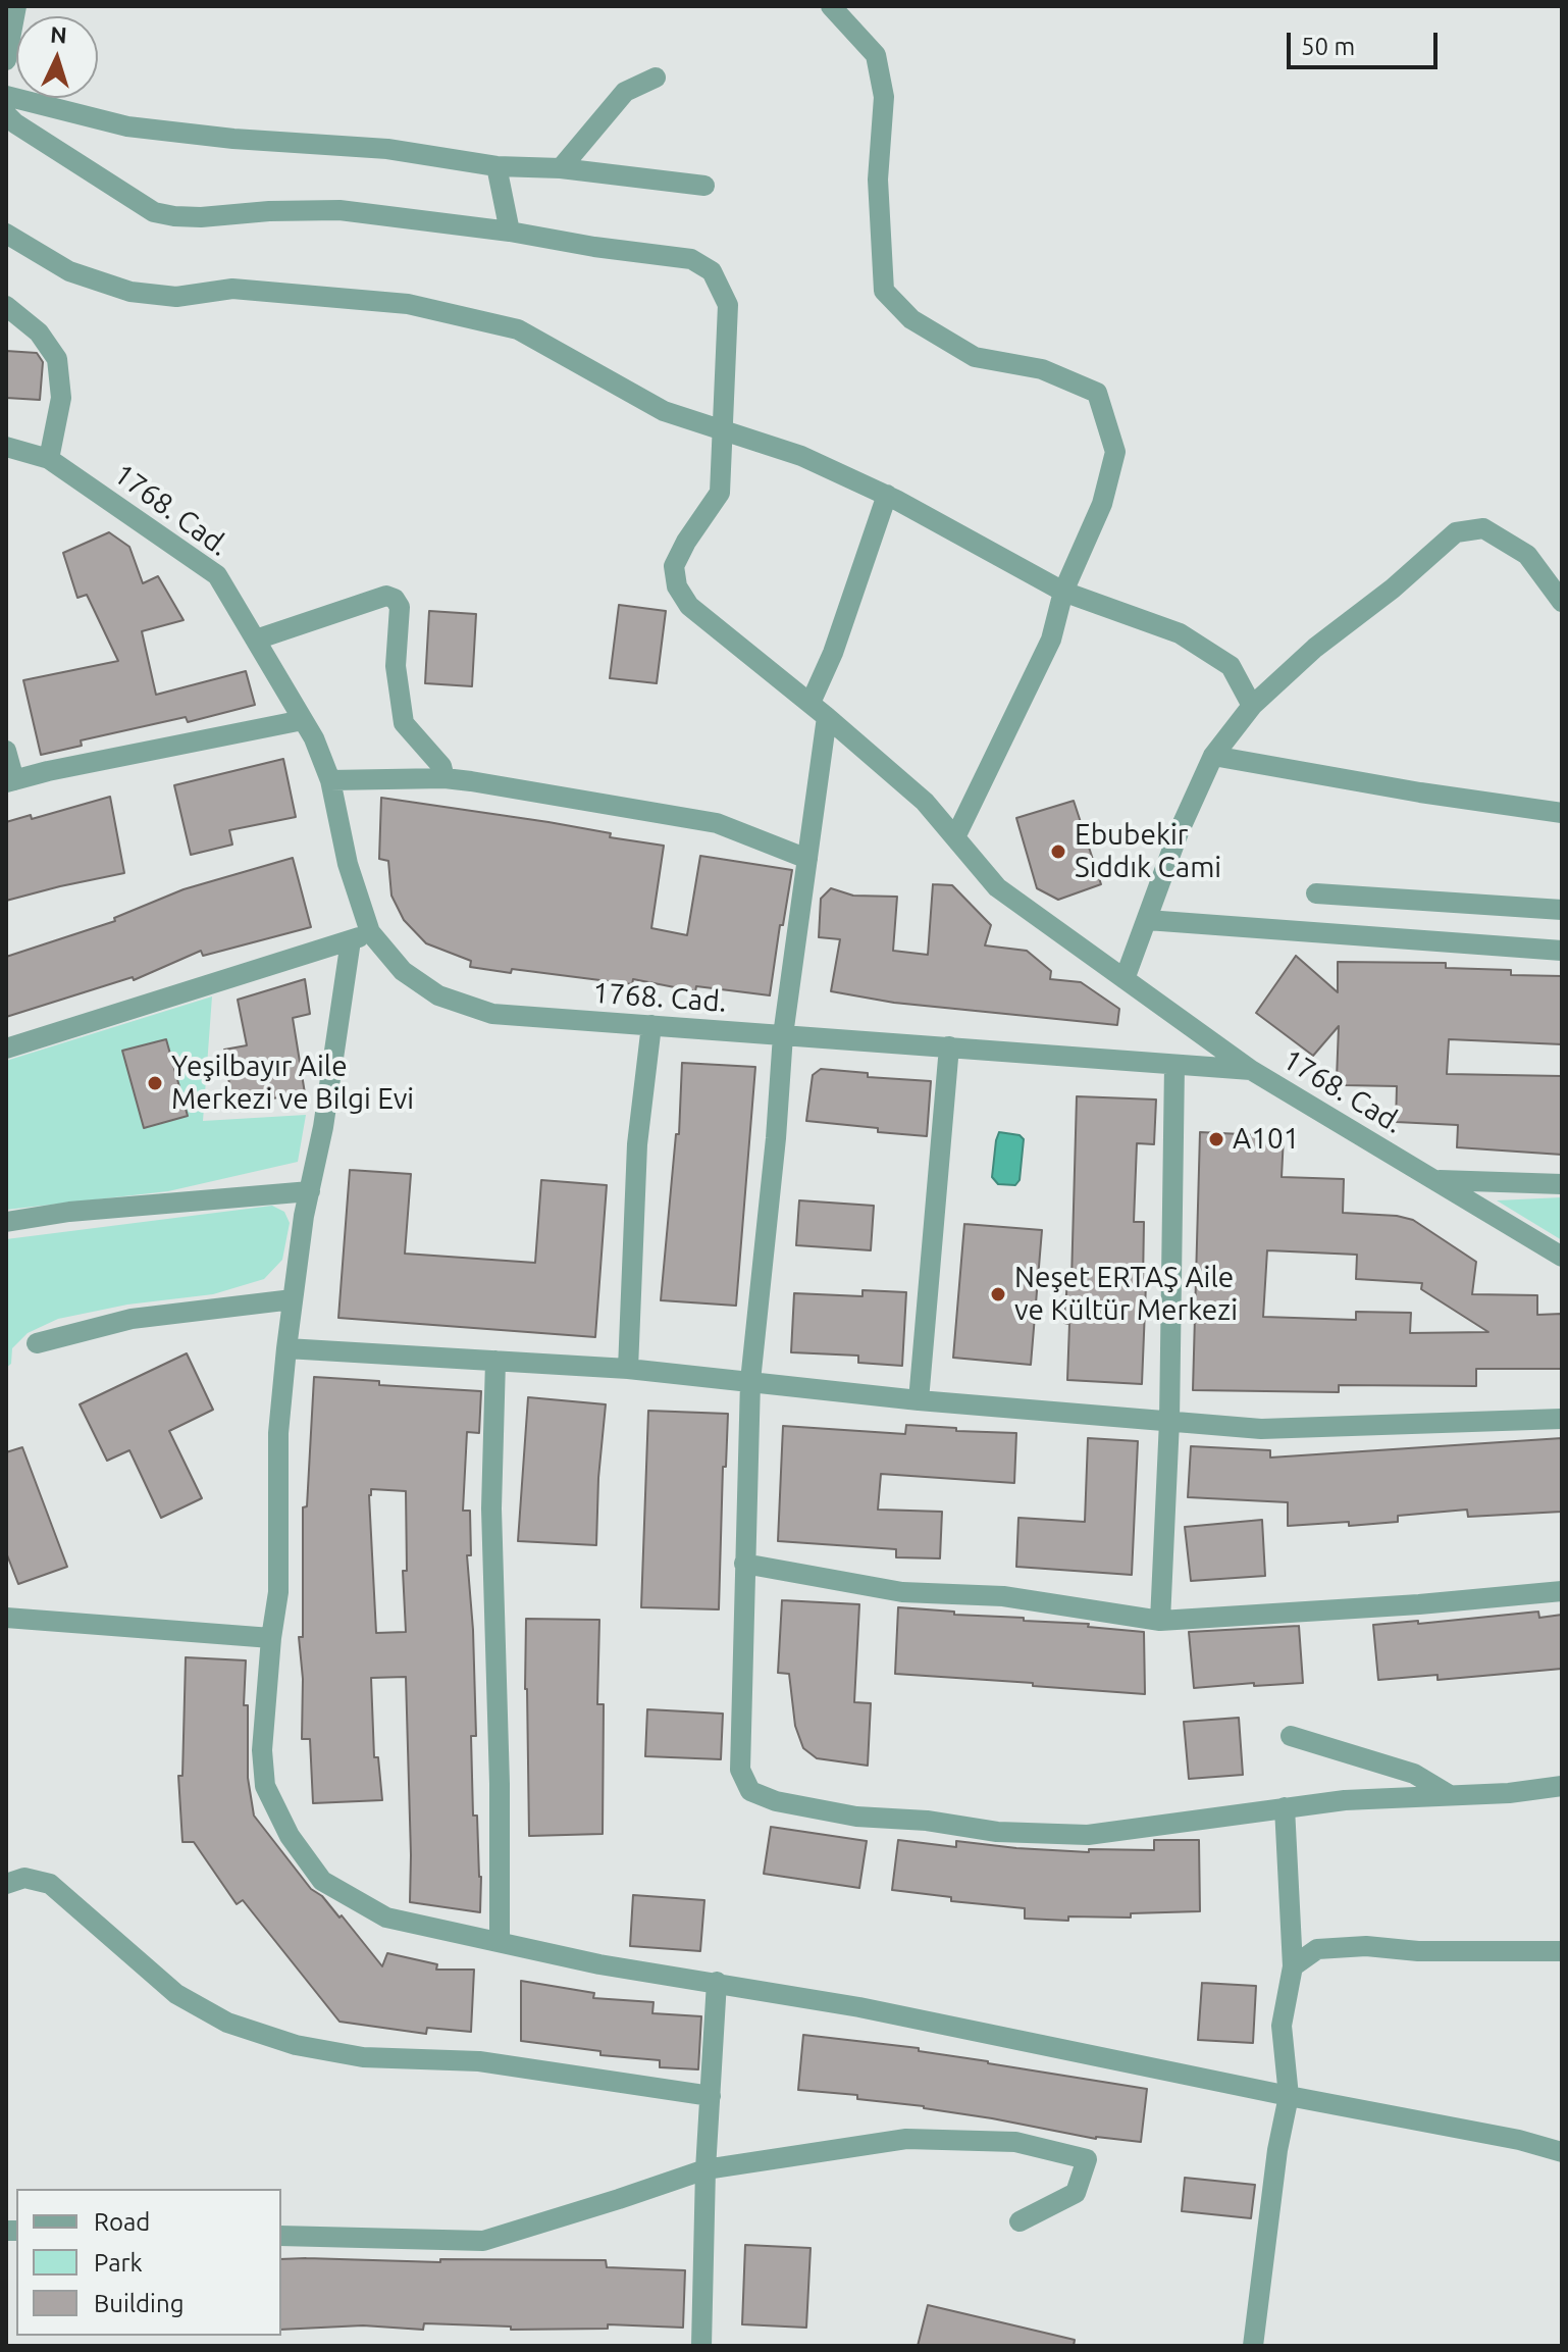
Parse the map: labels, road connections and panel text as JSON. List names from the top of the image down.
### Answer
{
  "streets": {
    "street": ["1768. Cad."]
  },
  "places": [
    "Ebubekir Sıddık Cami",
    "Yeşilbayır Aile Merkezi ve Bilgi Evi",
    "A101",
    "Neşet ERTAŞ Aile ve Kültür Merkezi"
  ],
  "legend": ["Road", "Park", "Building"],
  "scale_bar": "50 m",
  "north": "top"
}
